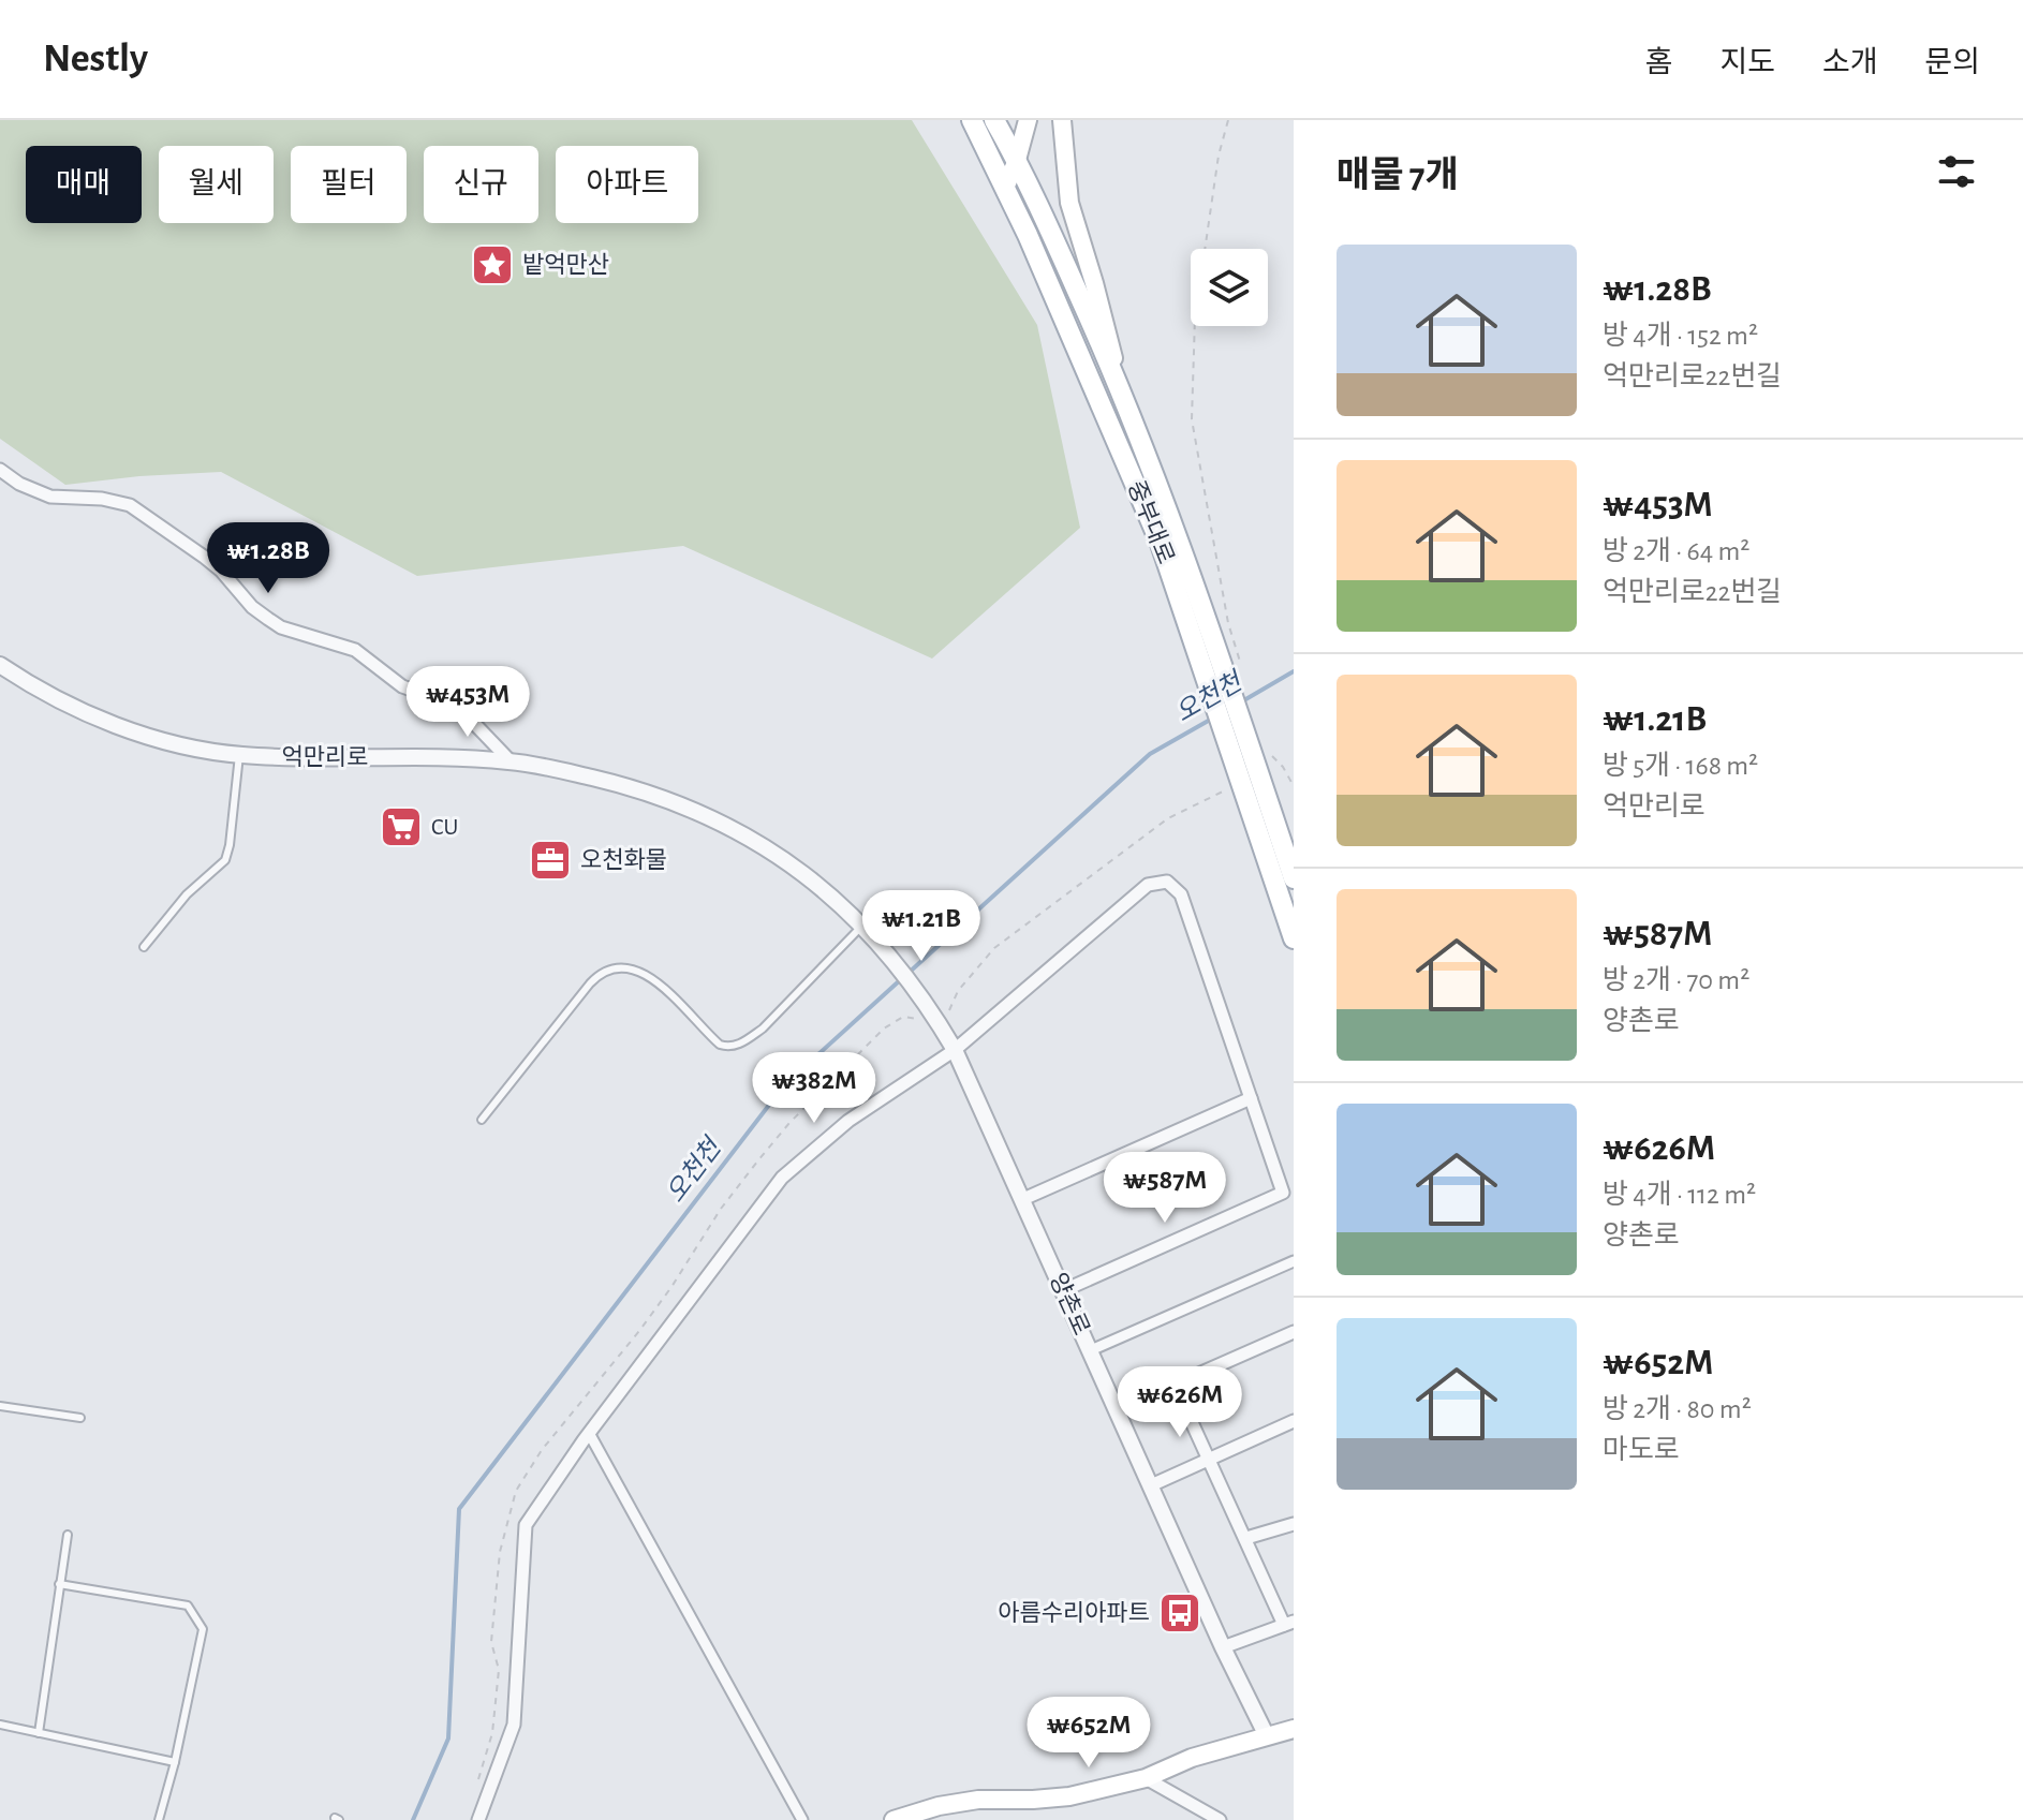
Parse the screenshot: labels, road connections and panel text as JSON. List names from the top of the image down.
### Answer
{
  "streets": {
    "main road": ["중부대로"],
    "street": ["억만리로", "양촌로"]
  },
  "crossings": [
    ["억만리로", "양촌로"]
  ],
  "water": ["오천천"],
  "places": {
    "place": ["밭억만산"],
    "supermarket": ["CU"],
    "office": ["오천화물"],
    "bus stop": ["아름수리아파트"]
  },
  "page": {
    "header": "Nestly",
    "nav": [
      "홈",
      "지도",
      "소개",
      "문의"
    ],
    "heading": "매물 7개",
    "chip": [
      "매매",
      "월세",
      "필터",
      "신규",
      "아파트"
    ],
    "list": [
      {
        "name": "₩1.28B",
        "note": "방 4개 · 152 m² · 억만리로22번길"
      },
      {
        "name": "₩453M",
        "note": "방 2개 · 64 m² · 억만리로22번길"
      },
      {
        "name": "₩1.21B",
        "note": "방 5개 · 168 m² · 억만리로"
      },
      {
        "name": "₩587M",
        "note": "방 2개 · 70 m² · 양촌로"
      },
      {
        "name": "₩626M",
        "note": "방 4개 · 112 m² · 양촌로"
      },
      {
        "name": "₩652M",
        "note": "방 2개 · 80 m² · 마도로"
      }
    ],
    "price": [
      "₩1.28B",
      "₩453M",
      "₩1.21B",
      "₩382M",
      "₩587M",
      "₩626M",
      "₩652M"
    ]
  }
}
